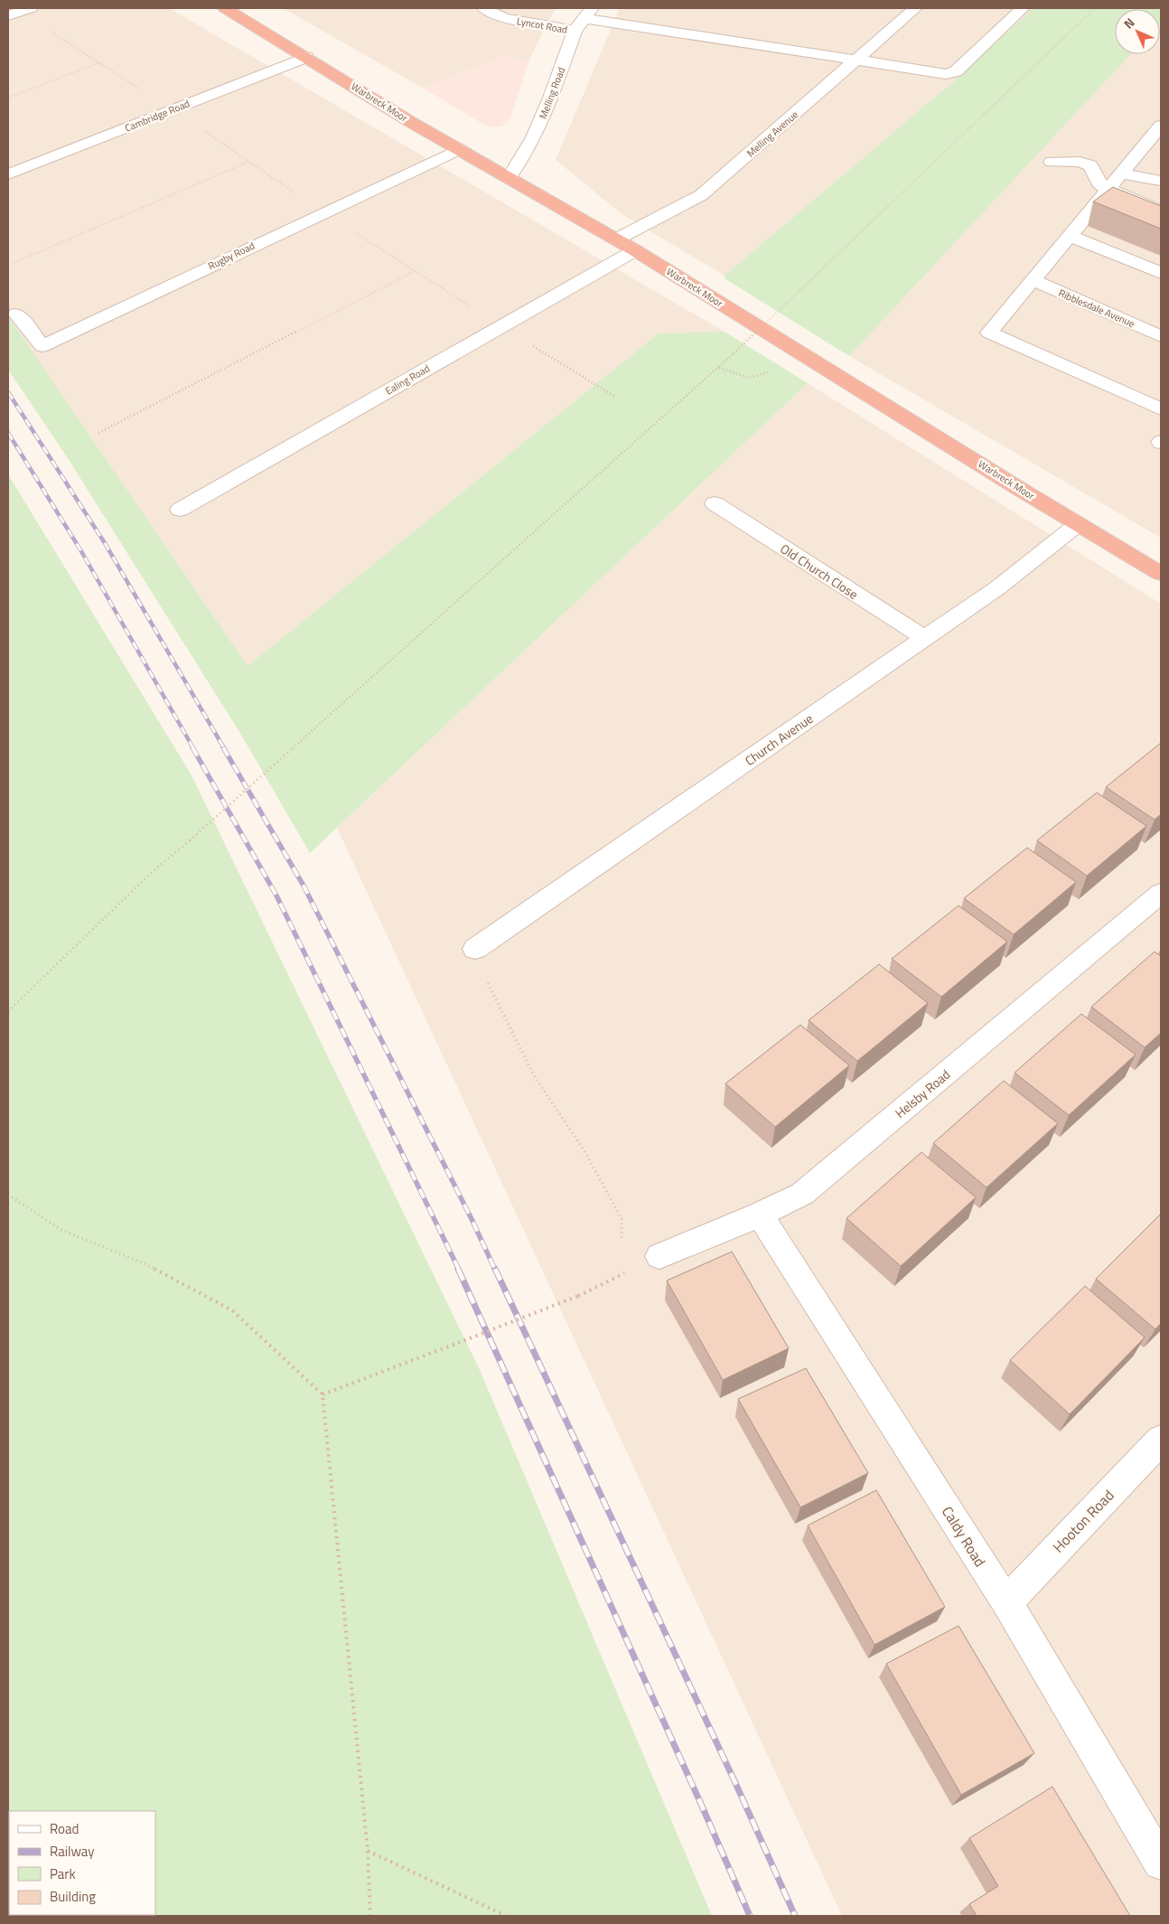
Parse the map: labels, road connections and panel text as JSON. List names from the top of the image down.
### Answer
{
  "streets": {
    "highway": ["Warbreck Moor"],
    "street": [
      "Lyncot Road",
      "Melling Road",
      "Cambridge Road",
      "Melling Avenue",
      "Rugby Road",
      "Ribblesdale Avenue",
      "Ealing Road",
      "Old Church Close",
      "Church Avenue",
      "Helsby Road",
      "Hooton Road",
      "Caldy Road"
    ]
  },
  "crossings": [
    ["Lyncot Road", "Melling Road"],
    ["Lyncot Road", "Melling Avenue"],
    ["Melling Road", "Warbreck Moor"],
    ["Warbreck Moor", "Cambridge Road"],
    ["Warbreck Moor", "Melling Avenue"],
    ["Warbreck Moor", "Rugby Road"],
    ["Warbreck Moor", "Ealing Road"],
    ["Warbreck Moor", "Church Avenue"],
    ["Old Church Close", "Church Avenue"],
    ["Helsby Road", "Caldy Road"],
    ["Hooton Road", "Caldy Road"]
  ],
  "legend": [
    "Road",
    "Railway",
    "Park",
    "Building"
  ],
  "north": "top left"
}
